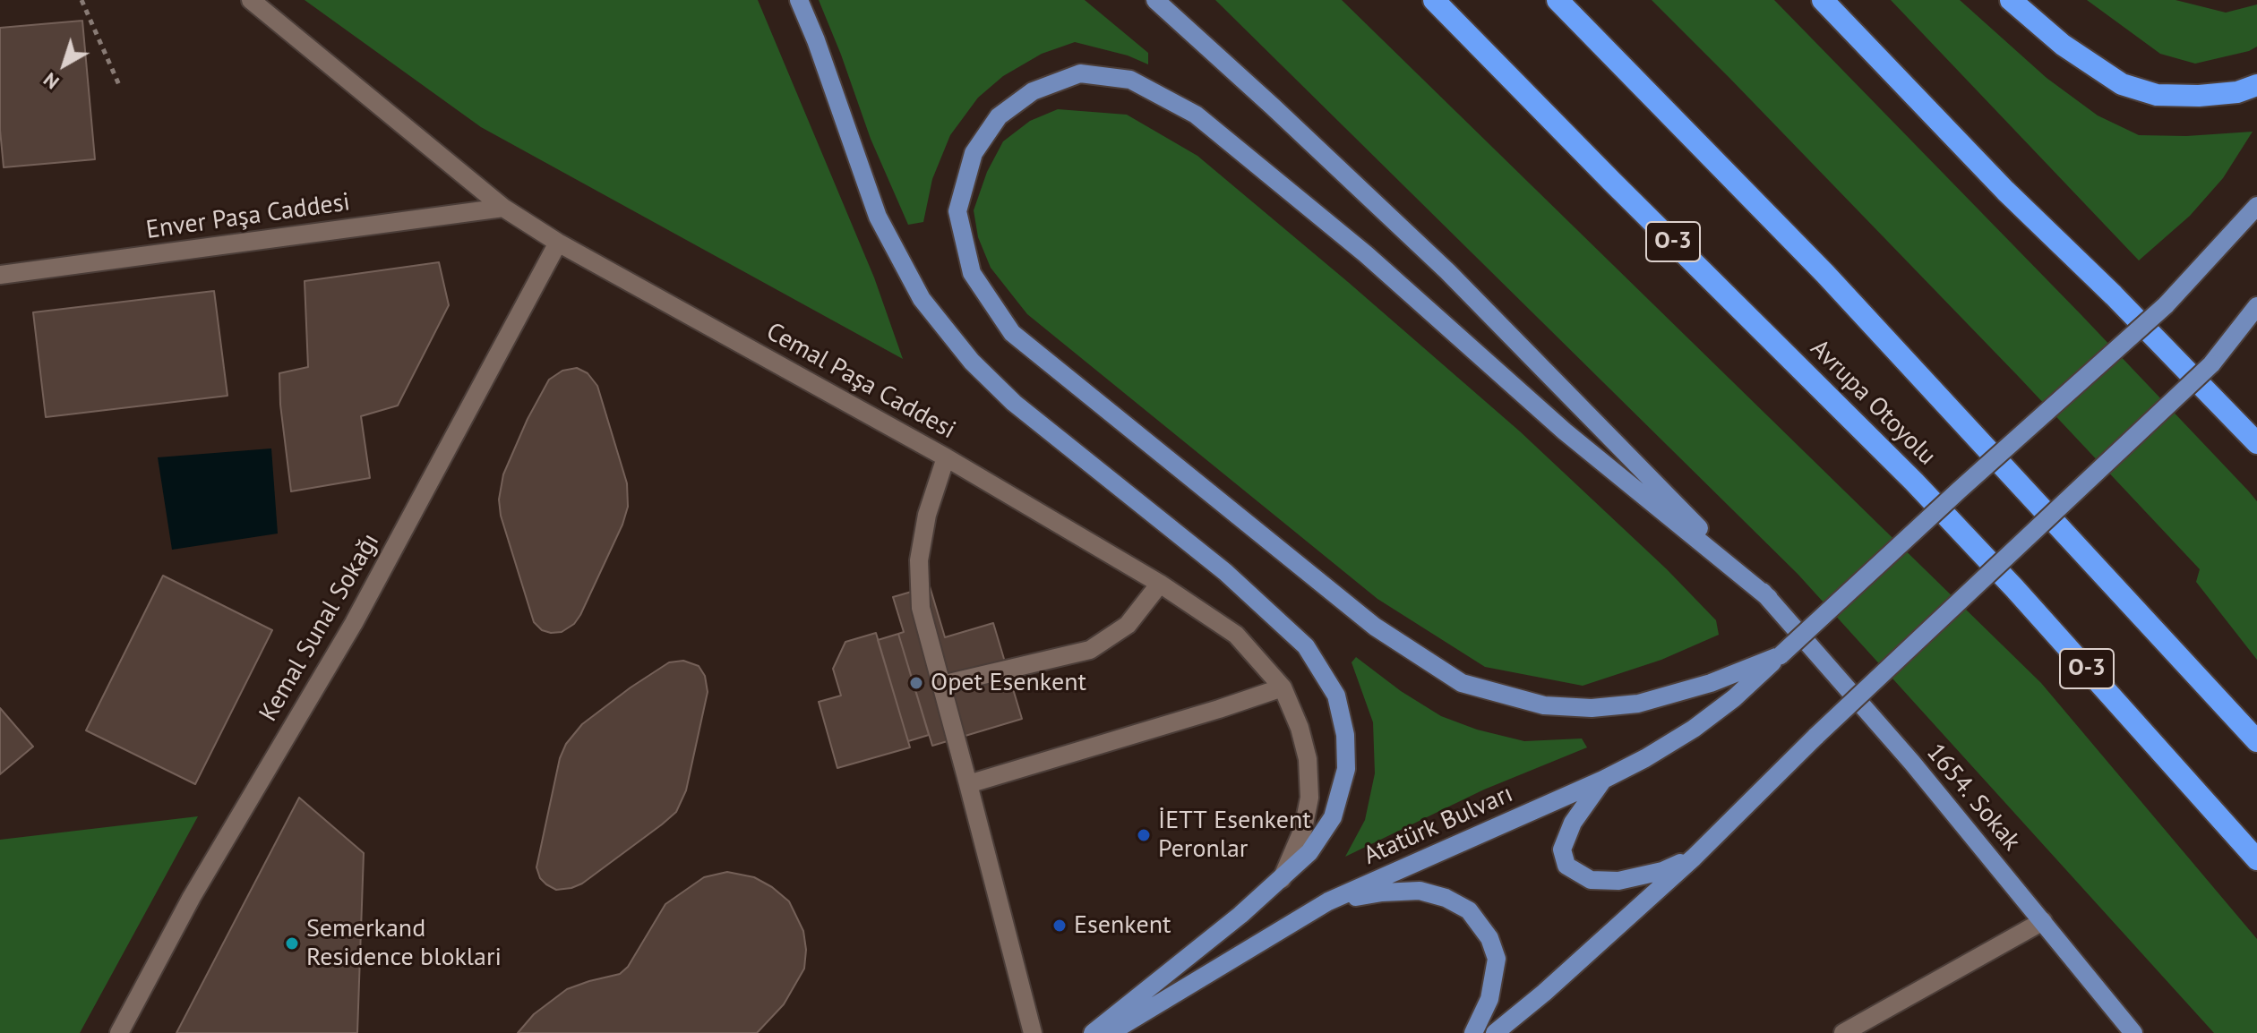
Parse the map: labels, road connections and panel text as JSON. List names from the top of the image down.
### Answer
{
  "streets": {
    "highway": ["O-3", "Avrupa Otoyolu"],
    "main road": ["1654. Sokak", "Atatürk Bulvarı"],
    "street": ["Enver Paşa Caddesi", "Cemal Paşa Caddesi", "Kemal Sunal Sokağı"]
  },
  "crossings": [
    ["Enver Paşa Caddesi", "Cemal Paşa Caddesi"],
    ["Cemal Paşa Caddesi", "Kemal Sunal Sokağı"]
  ],
  "places": [
    "Opet Esenkent",
    "İETT Esenkent Peronlar",
    "Esenkent",
    "Semerkand Residence bloklari"
  ],
  "north": "bottom left"
}
